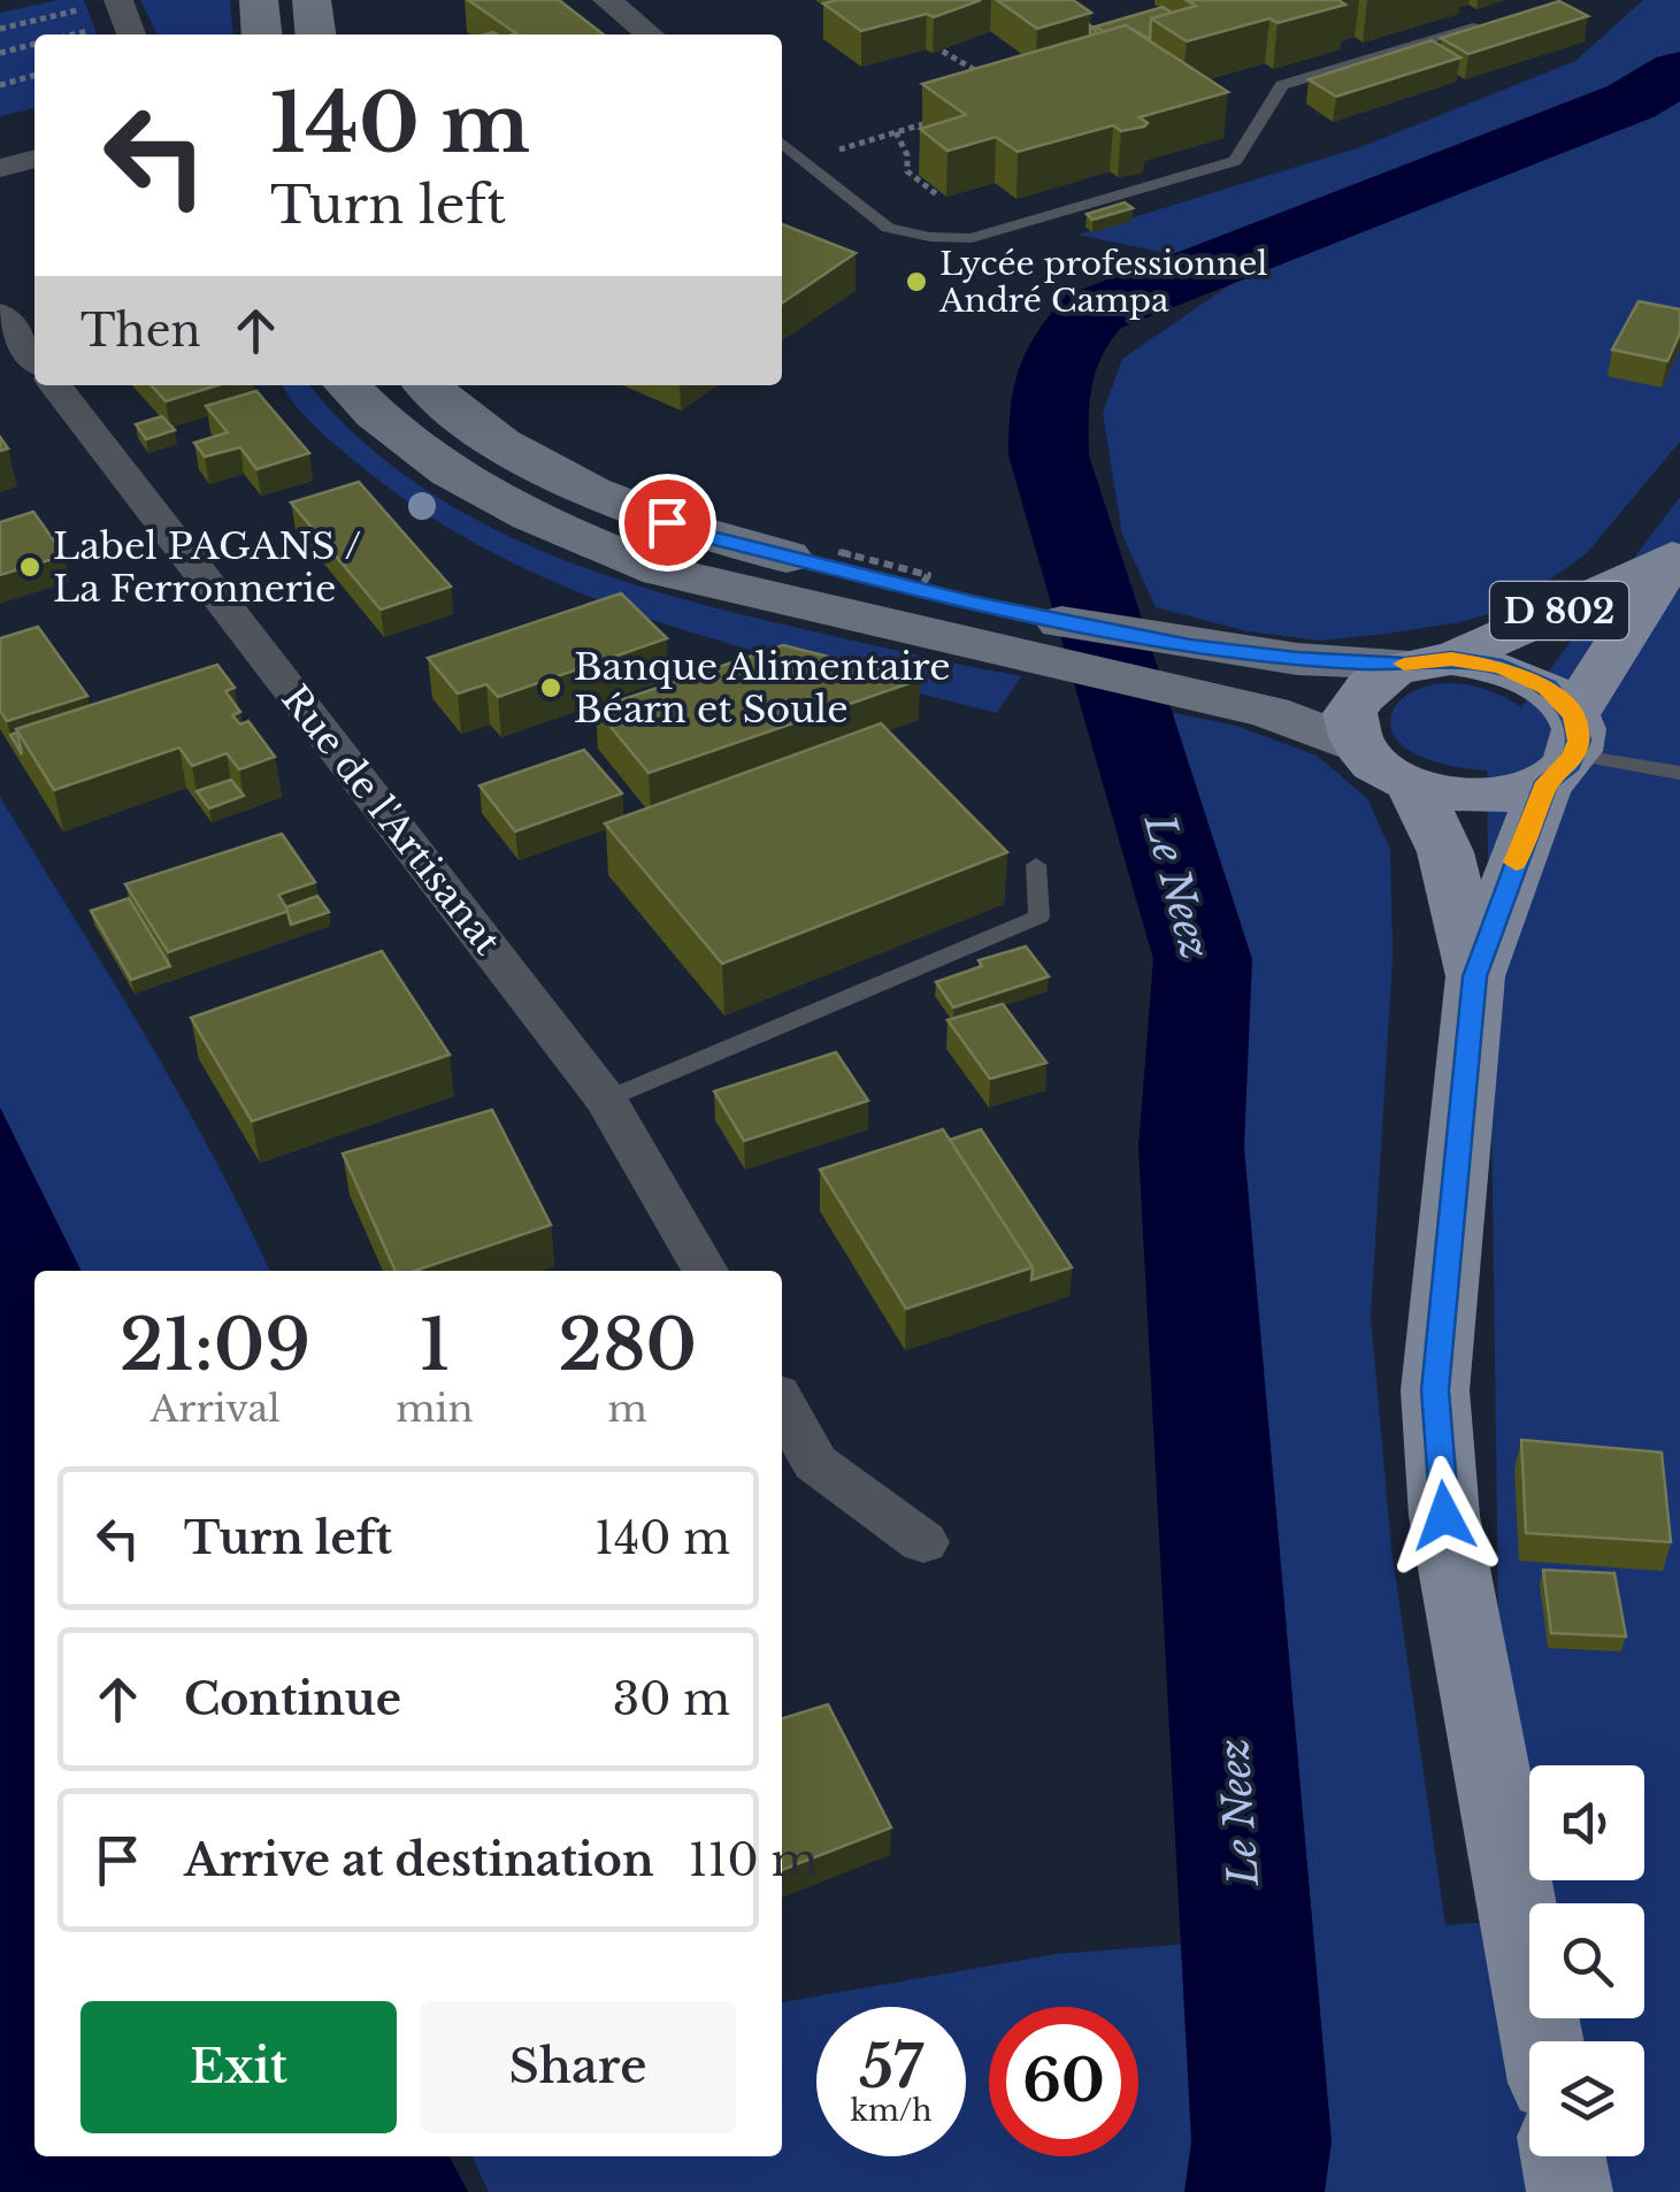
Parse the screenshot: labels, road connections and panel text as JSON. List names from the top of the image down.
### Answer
{
  "streets": {
    "main road": ["D 802"],
    "street": ["Rue de l'Artisanat"]
  },
  "water": ["Le Neez"],
  "places": ["Lycée professionnel André Campa", "Label PAGANS / La Ferronnerie", "Banque Alimentaire Béarn et Soule"],
  "page": {
    "turn": ["140 m", "Turn left"],
    "then": "Then",
    "eta": [
      "21:09",
      "Arrival",
      "1",
      "min",
      "280",
      "m"
    ],
    "list": [
      {
        "name": "Turn left",
        "value": "140 m"
      },
      {
        "name": "Continue",
        "value": "30 m"
      },
      {
        "name": "Arrive at destination",
        "value": "110 m"
      }
    ],
    "buttons": ["Exit", "Share"],
    "speed": "57 km/h",
    "limit": "60"
  }
}
